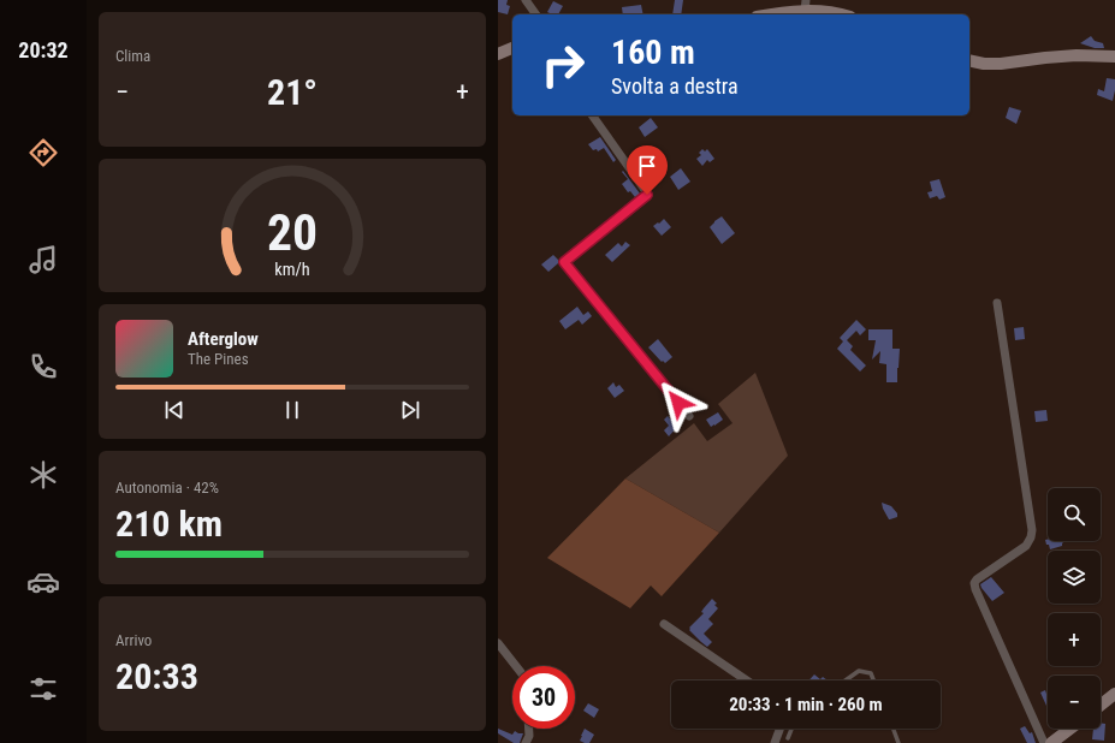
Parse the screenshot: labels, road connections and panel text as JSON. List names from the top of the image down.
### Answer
{
  "page": {
    "tabs": "20:32",
    "tile": [
      "Clima",
      ["Autonomia · 42%", "210 km"],
      ["Arrivo", "20:33"]
    ],
    "turn": ["160 m", "Svolta a destra"],
    "heat": ["−", "21°", "+"],
    "song": ["Afterglow", "The Pines"],
    "map_buttons": ["+", "−"],
    "limit": "30",
    "trip": "20:33 · 1 min · 260 m",
    "gauge": ["20", "km/h"]
  }
}
